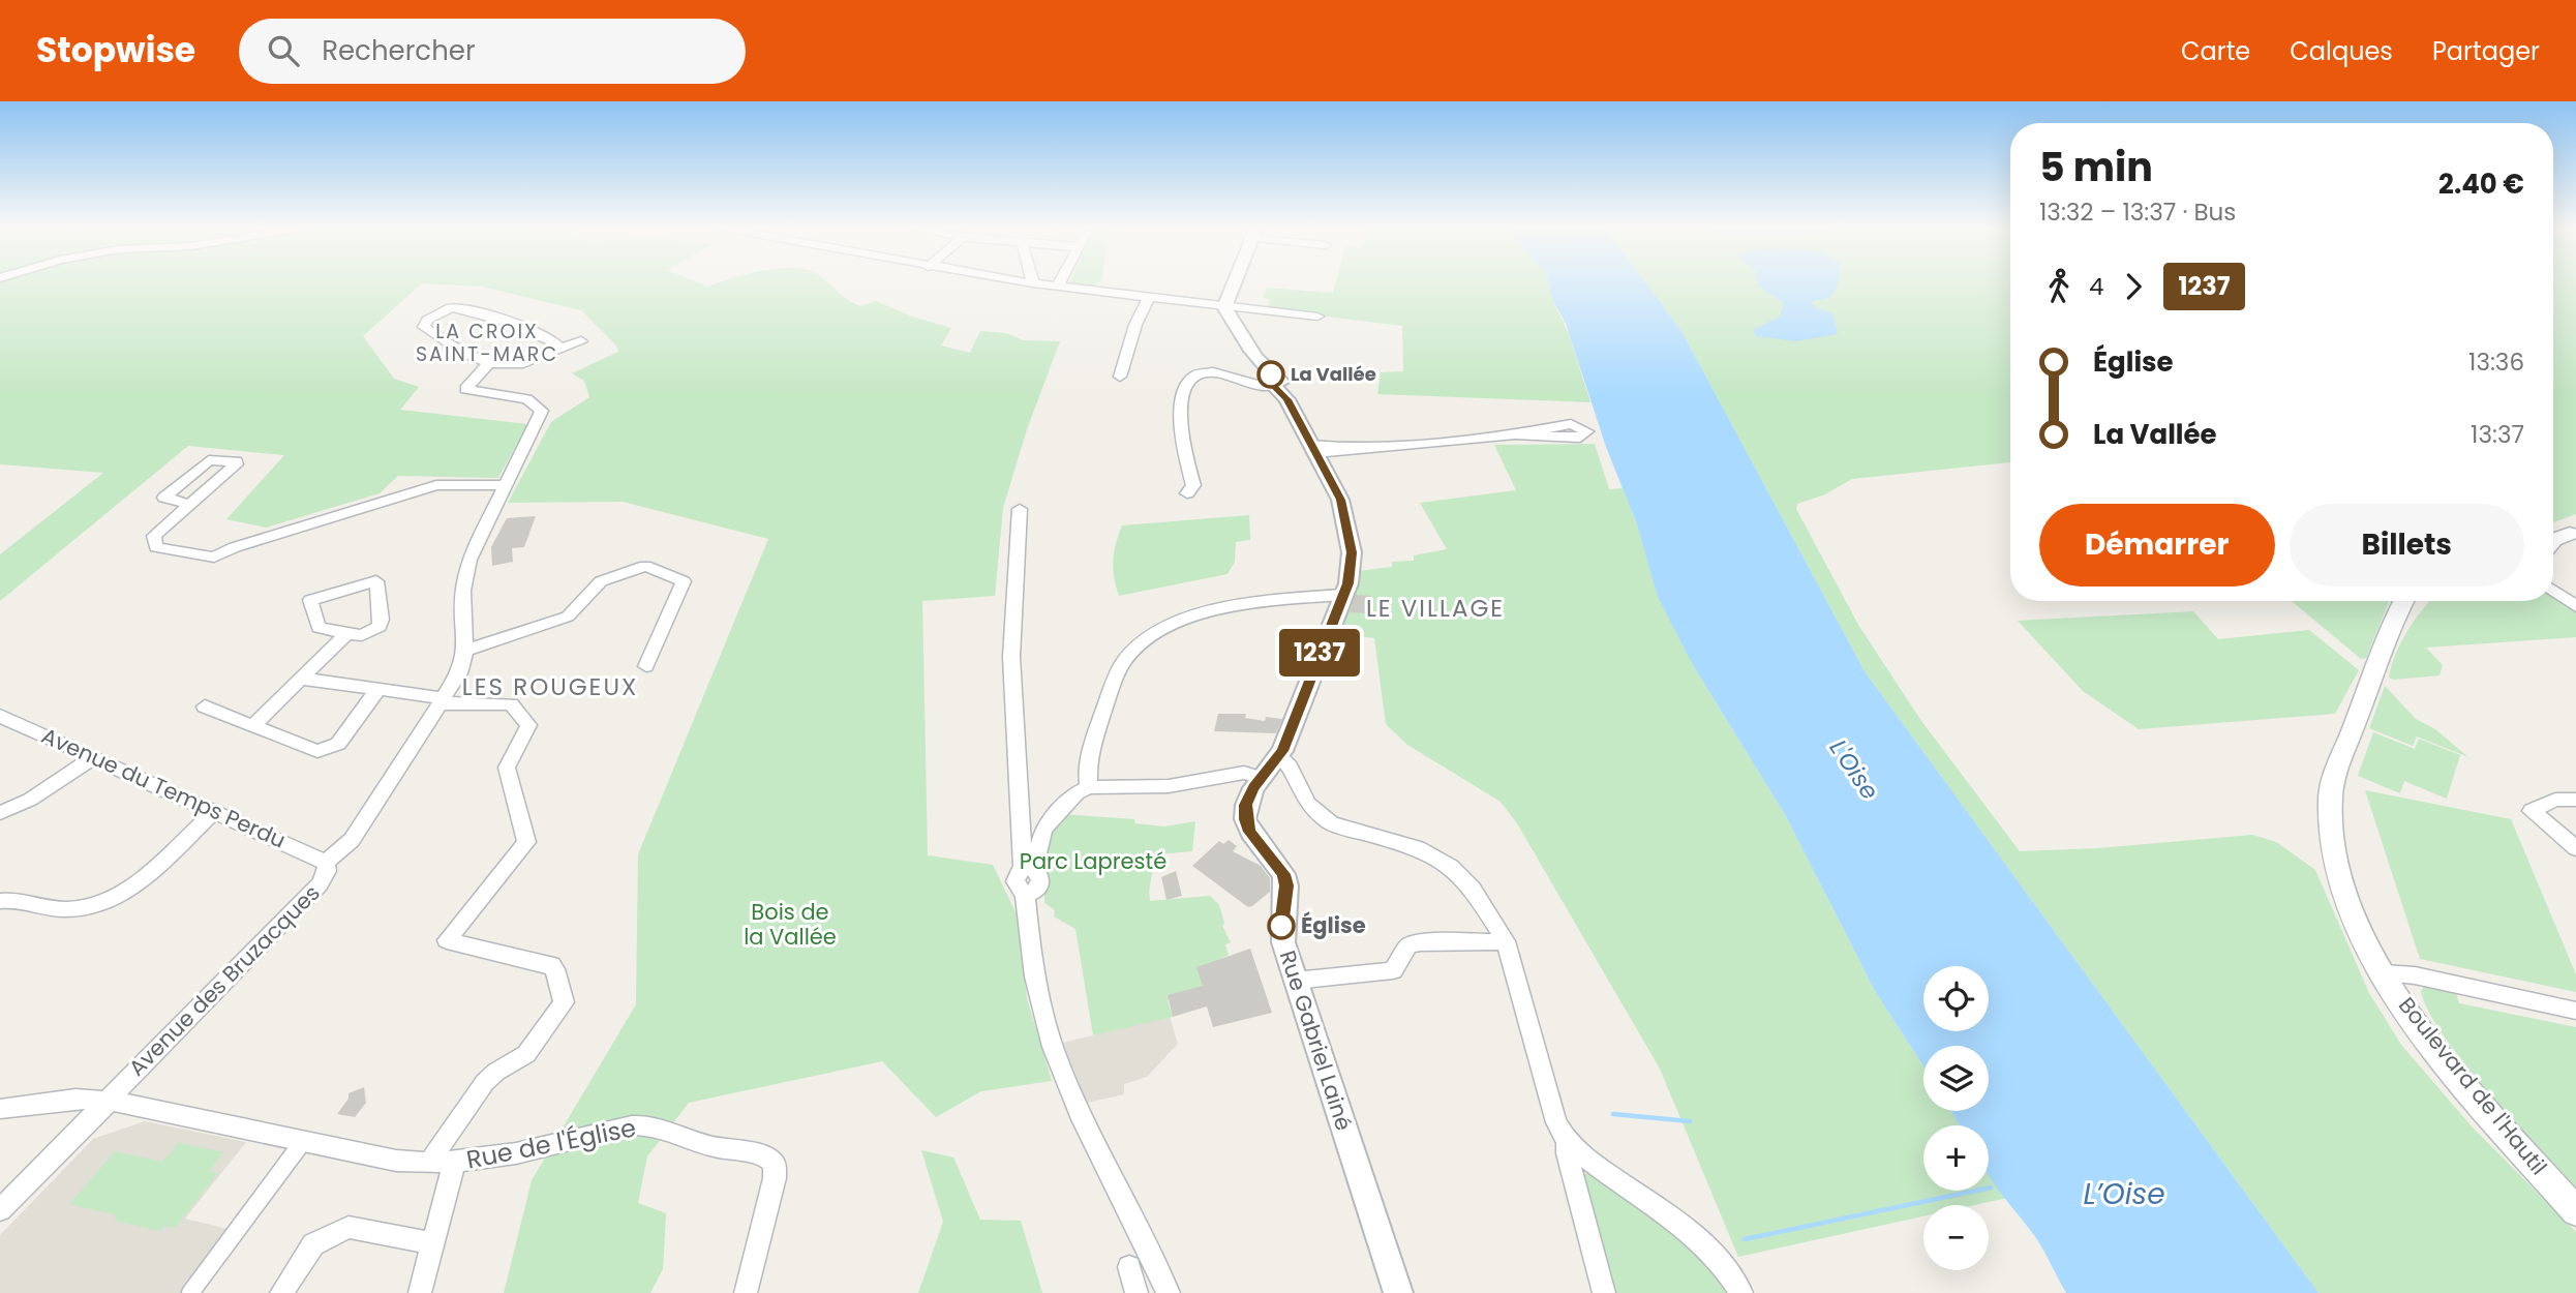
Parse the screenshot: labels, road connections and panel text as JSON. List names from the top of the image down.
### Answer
{
  "streets": {
    "main road": ["Boulevard de l'Hautil"],
    "street": [
      "Avenue du Temps Perdu",
      "Avenue des Bruzacques",
      "Rue Gabriel Lainé",
      "Rue de l'Église"
    ]
  },
  "crossings": [
    ["Avenue du Temps Perdu", "Avenue des Bruzacques"],
    ["Avenue des Bruzacques", "Rue de l'Église"]
  ],
  "districts": ["LA CROIX SAINT-MARC", "LE VILLAGE", "LES ROUGEUX"],
  "water": ["L'Oise", "L’Oise"],
  "parks": ["Parc Lapresté", "Bois de la Vallée"],
  "places": ["La Vallée", "Église"],
  "lines": ["bus line 1237"],
  "page": {
    "header": "Stopwise",
    "search": "Rechercher",
    "nav": ["Carte", "Calques", "Partager"],
    "on_map": "1237",
    "heading": ["5 min", "13:32 – 13:37 · Bus", "2.40 €"],
    "legs": ["4", "1237"],
    "list": [
      {
        "name": "Église",
        "value": "13:36"
      },
      {
        "name": "La Vallée",
        "value": "13:37"
      }
    ],
    "buttons": ["Démarrer", "Billets"],
    "map_buttons": ["+", "−"]
  }
}
